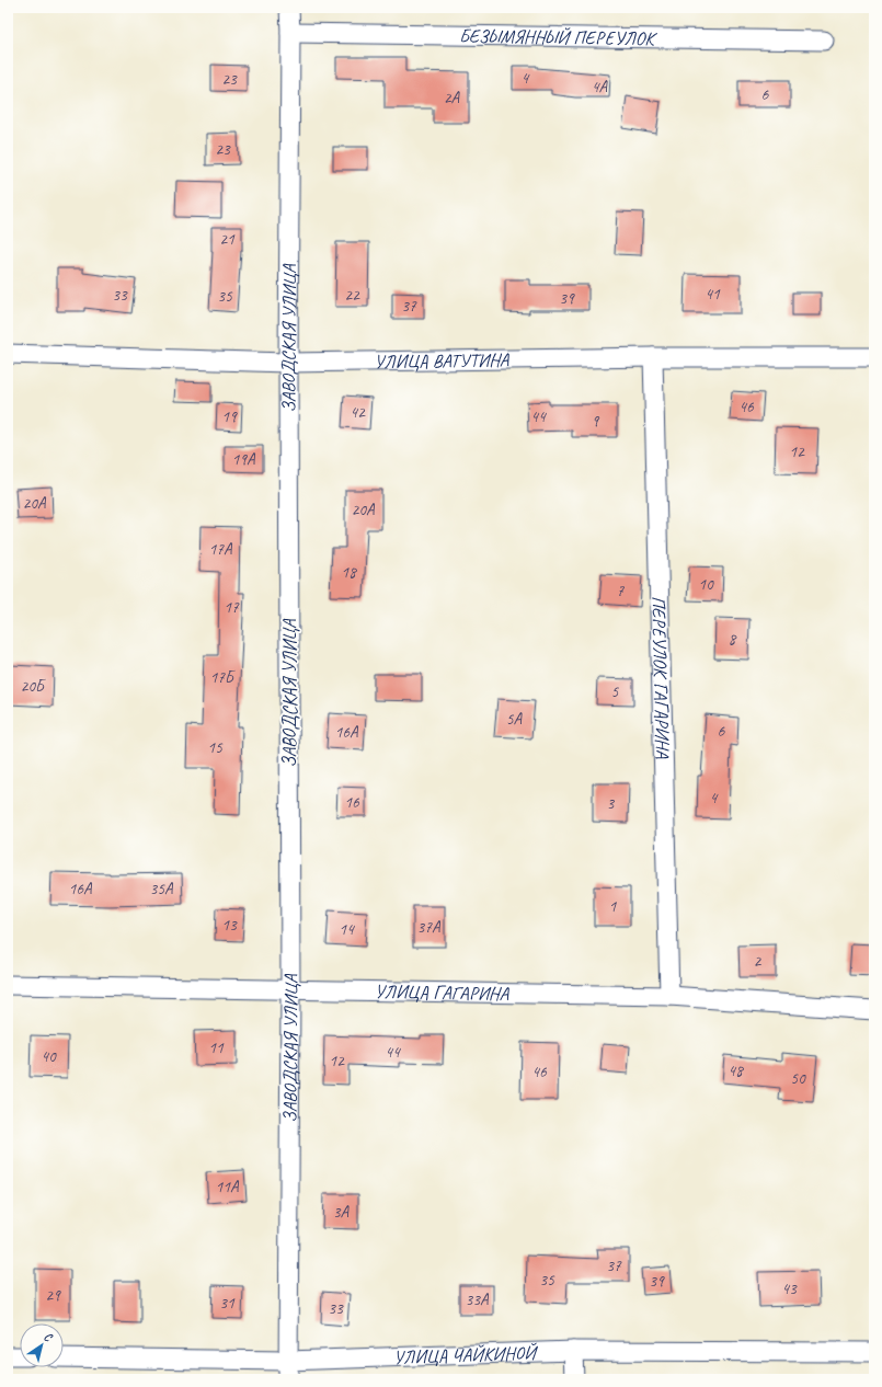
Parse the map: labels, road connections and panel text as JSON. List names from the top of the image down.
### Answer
{
  "streets": {
    "street": [
      "БЕЗЫМЯННЫЙ ПЕРЕУЛОК",
      "ЗАВОДСКАЯ УЛИЦА",
      "УЛИЦА ВАТУТИНА",
      "ПЕРЕУЛОК ГАГАРИНА",
      "УЛИЦА ГАГАРИНА",
      "УЛИЦА ЧАЙКИНОЙ"
    ]
  },
  "crossings": [
    ["БЕЗЫМЯННЫЙ ПЕРЕУЛОК", "ЗАВОДСКАЯ УЛИЦА"],
    ["ЗАВОДСКАЯ УЛИЦА", "УЛИЦА ВАТУТИНА"],
    ["ЗАВОДСКАЯ УЛИЦА", "УЛИЦА ГАГАРИНА"],
    ["ЗАВОДСКАЯ УЛИЦА", "УЛИЦА ЧАЙКИНОЙ"],
    ["УЛИЦА ВАТУТИНА", "ПЕРЕУЛОК ГАГАРИНА"],
    ["ПЕРЕУЛОК ГАГАРИНА", "УЛИЦА ГАГАРИНА"]
  ],
  "house_numbers": [
    "4",
    "23",
    "4А",
    "6",
    "2А",
    "23",
    "21",
    "41",
    "33",
    "22",
    "35",
    "39",
    "37",
    "46",
    "42",
    "19",
    "44",
    "9",
    "12",
    "19А",
    "20А",
    "20А",
    "17А",
    "18",
    "10",
    "7",
    "17",
    "8",
    "17Б",
    "20Б",
    "5",
    "5А",
    "6",
    "16А",
    "15",
    "4",
    "16",
    "3",
    "16А",
    "35А",
    "1",
    "13",
    "37А",
    "14",
    "2",
    "11",
    "44",
    "40",
    "12",
    "48",
    "46",
    "50",
    "11А",
    "3А",
    "37",
    "35",
    "39",
    "43",
    "29",
    "33А",
    "31",
    "33"
  ],
  "north": "top right"
}
